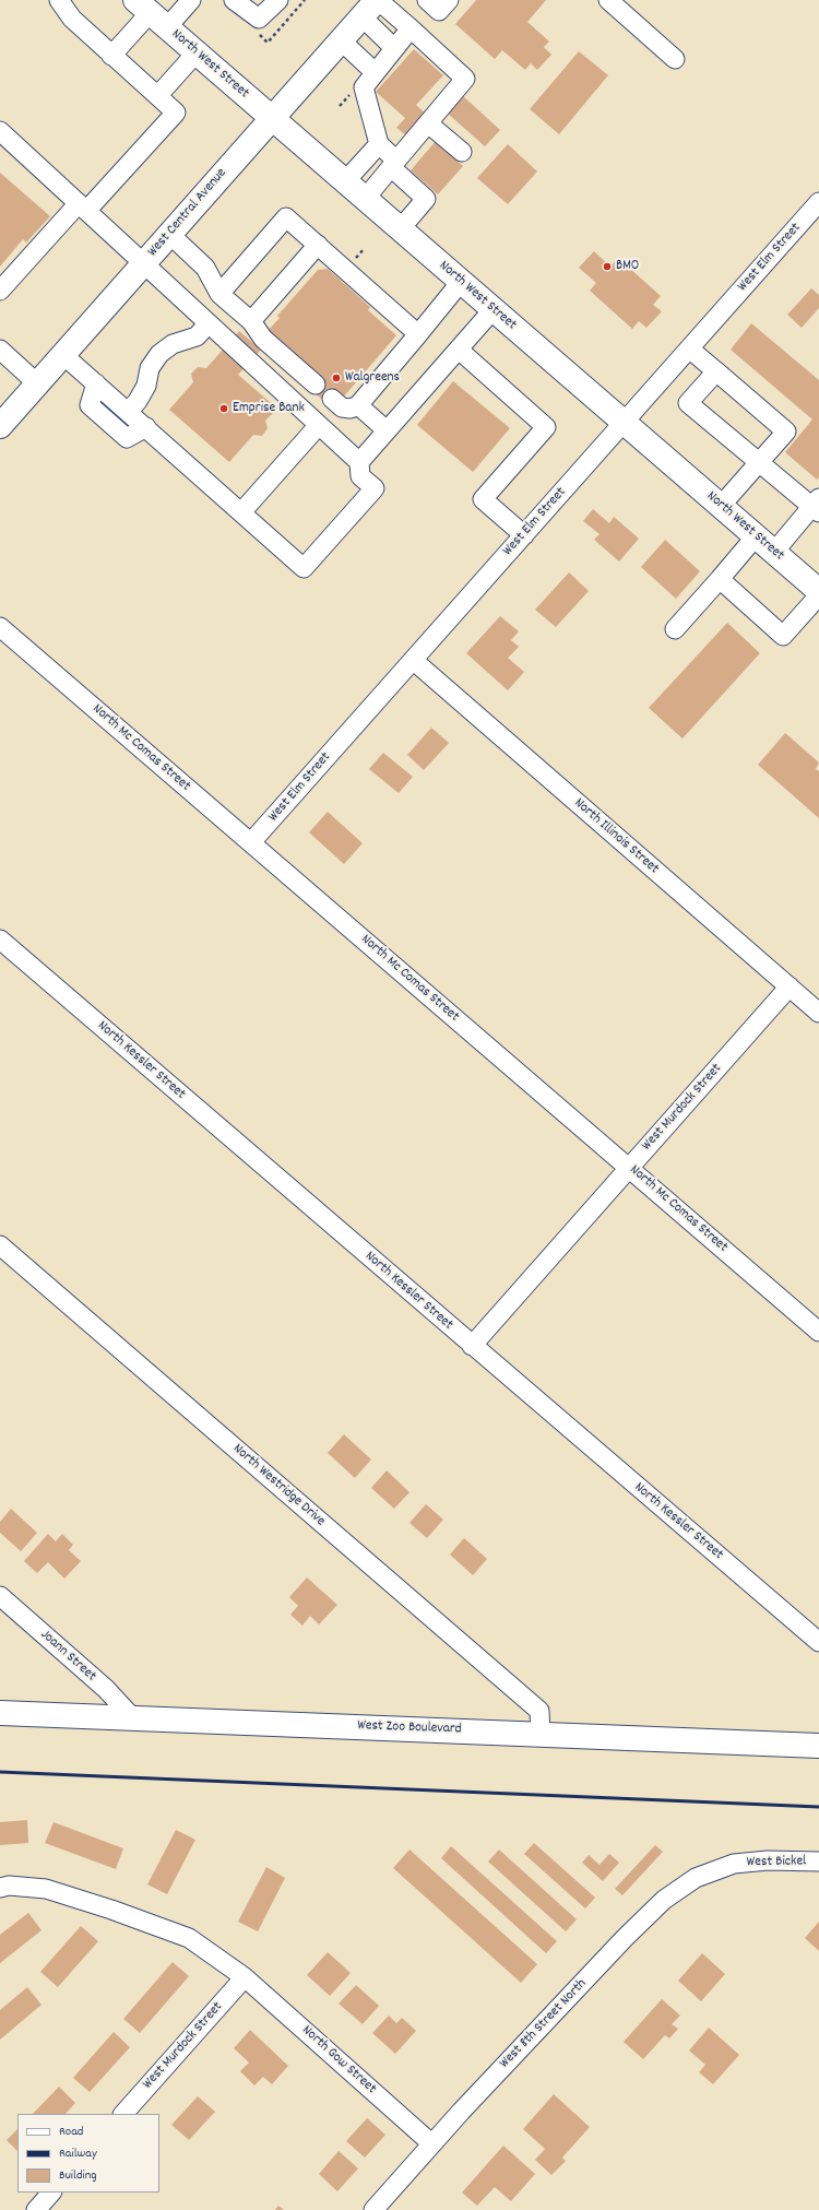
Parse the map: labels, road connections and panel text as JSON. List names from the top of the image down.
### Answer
{
  "streets": {
    "main road": ["North West Street", "West Central Avenue", "West Zoo Boulevard"],
    "street": [
      "West Elm Street",
      "North Mc Comas Street",
      "North Illinois Street",
      "North Kessler Street",
      "West Murdock Street",
      "North Westridge Drive",
      "Joann Street",
      "West Bickel",
      "West 8th Street North",
      "North Gow Street"
    ]
  },
  "crossings": [
    ["North West Street", "West Central Avenue"],
    ["North West Street", "West Elm Street"],
    ["West Elm Street", "North Mc Comas Street"],
    ["West Elm Street", "North Illinois Street"],
    ["North Mc Comas Street", "West Murdock Street"],
    ["North Illinois Street", "West Murdock Street"],
    ["North Kessler Street", "West Murdock Street"],
    ["West Murdock Street", "North Gow Street"],
    ["North Westridge Drive", "West Zoo Boulevard"],
    ["Joann Street", "West Zoo Boulevard"],
    ["West Bickel", "West 8th Street North"],
    ["West 8th Street North", "North Gow Street"]
  ],
  "places": ["BMO", "Walgreens", "Emprise Bank"],
  "legend": ["Road", "Railway", "Building"]
}
